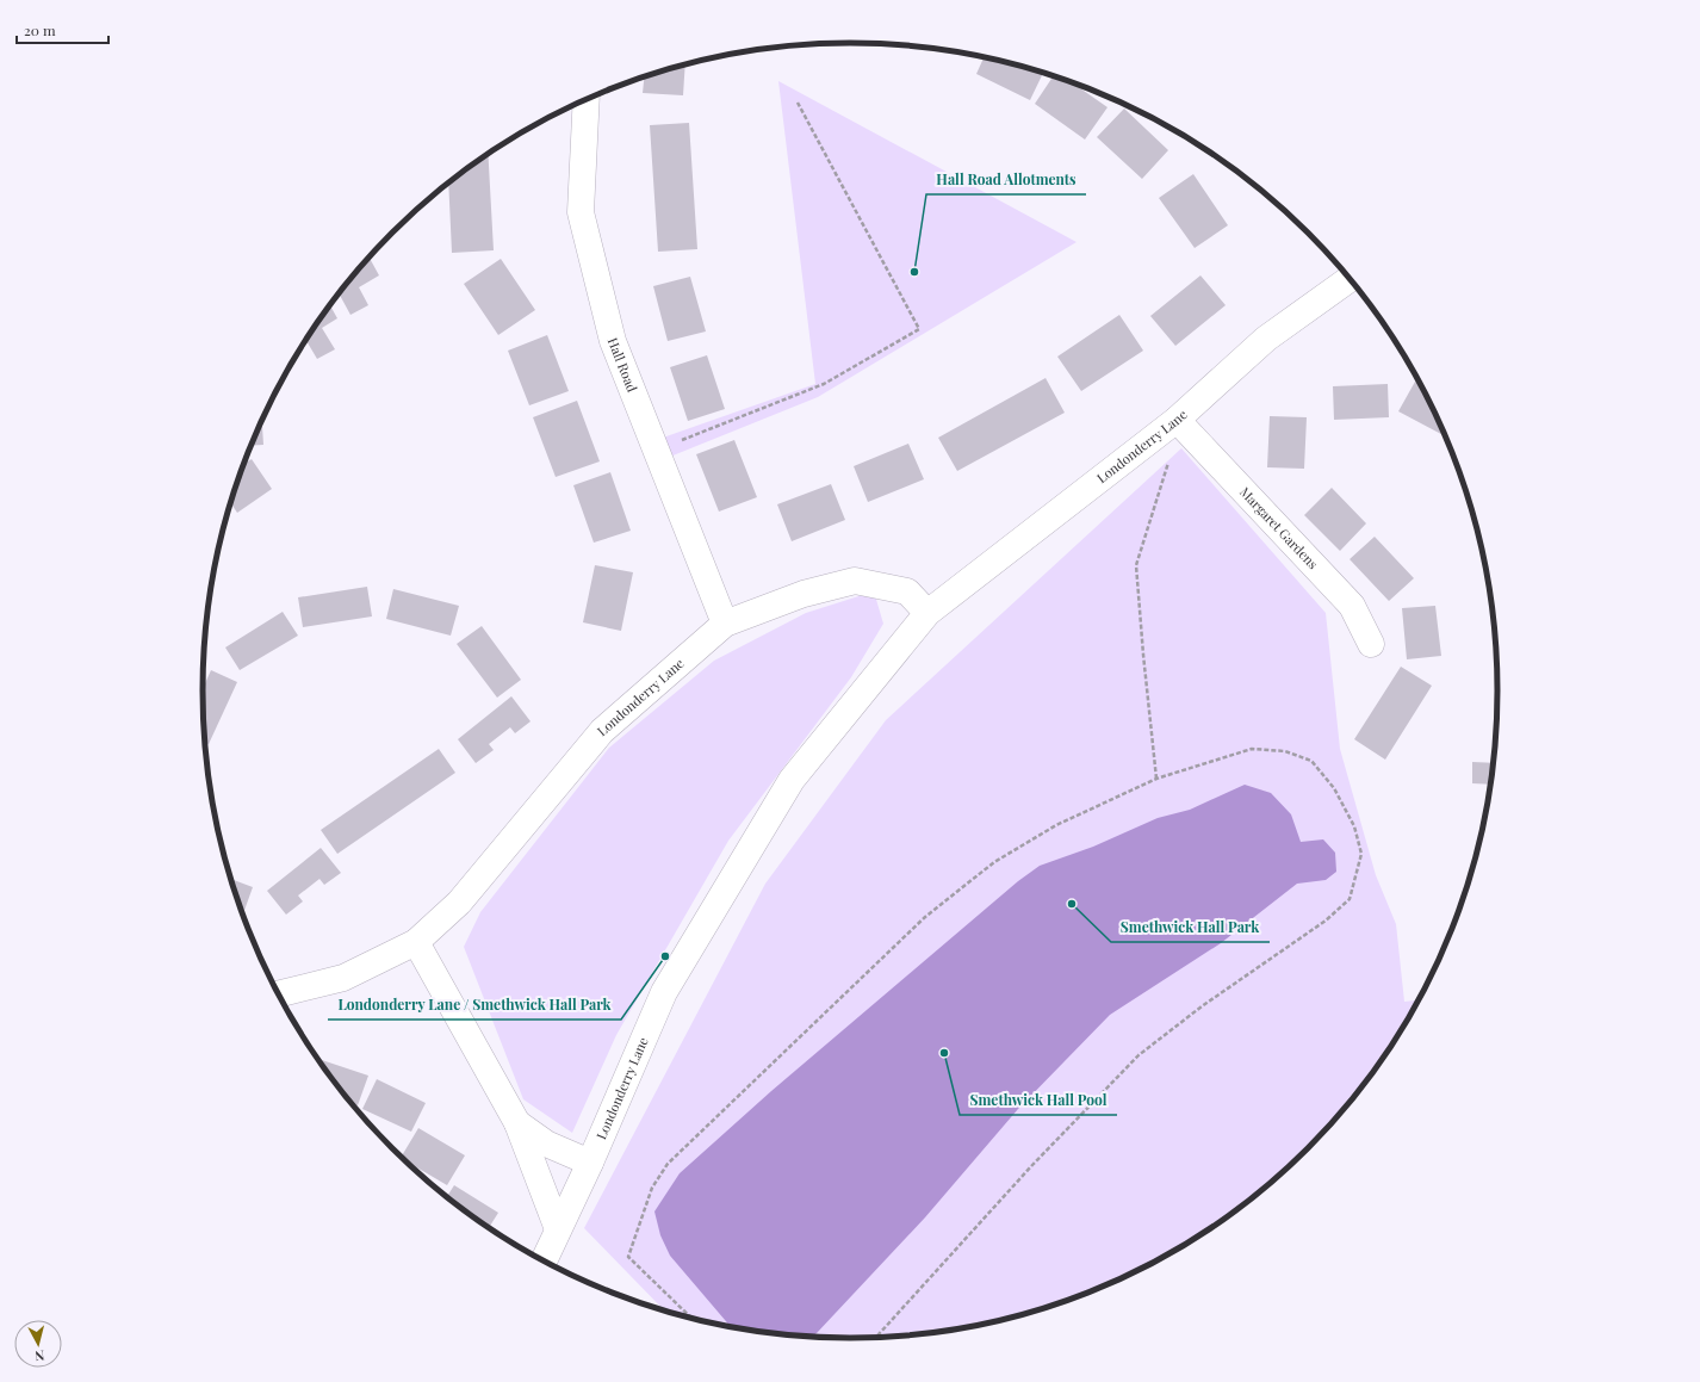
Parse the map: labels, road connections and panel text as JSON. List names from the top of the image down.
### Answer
{
  "streets": {
    "street": ["Hall Road", "Londonderry Lane", "Margaret Gardens"]
  },
  "crossings": [
    ["Hall Road", "Londonderry Lane"],
    ["Londonderry Lane", "Margaret Gardens"]
  ],
  "places": [
    "Hall Road Allotments",
    "Smethwick Hall Park",
    "Londonderry Lane / Smethwick Hall Park",
    "Smethwick Hall Pool"
  ],
  "scale_bar": "20 m",
  "north": "bottom"
}
